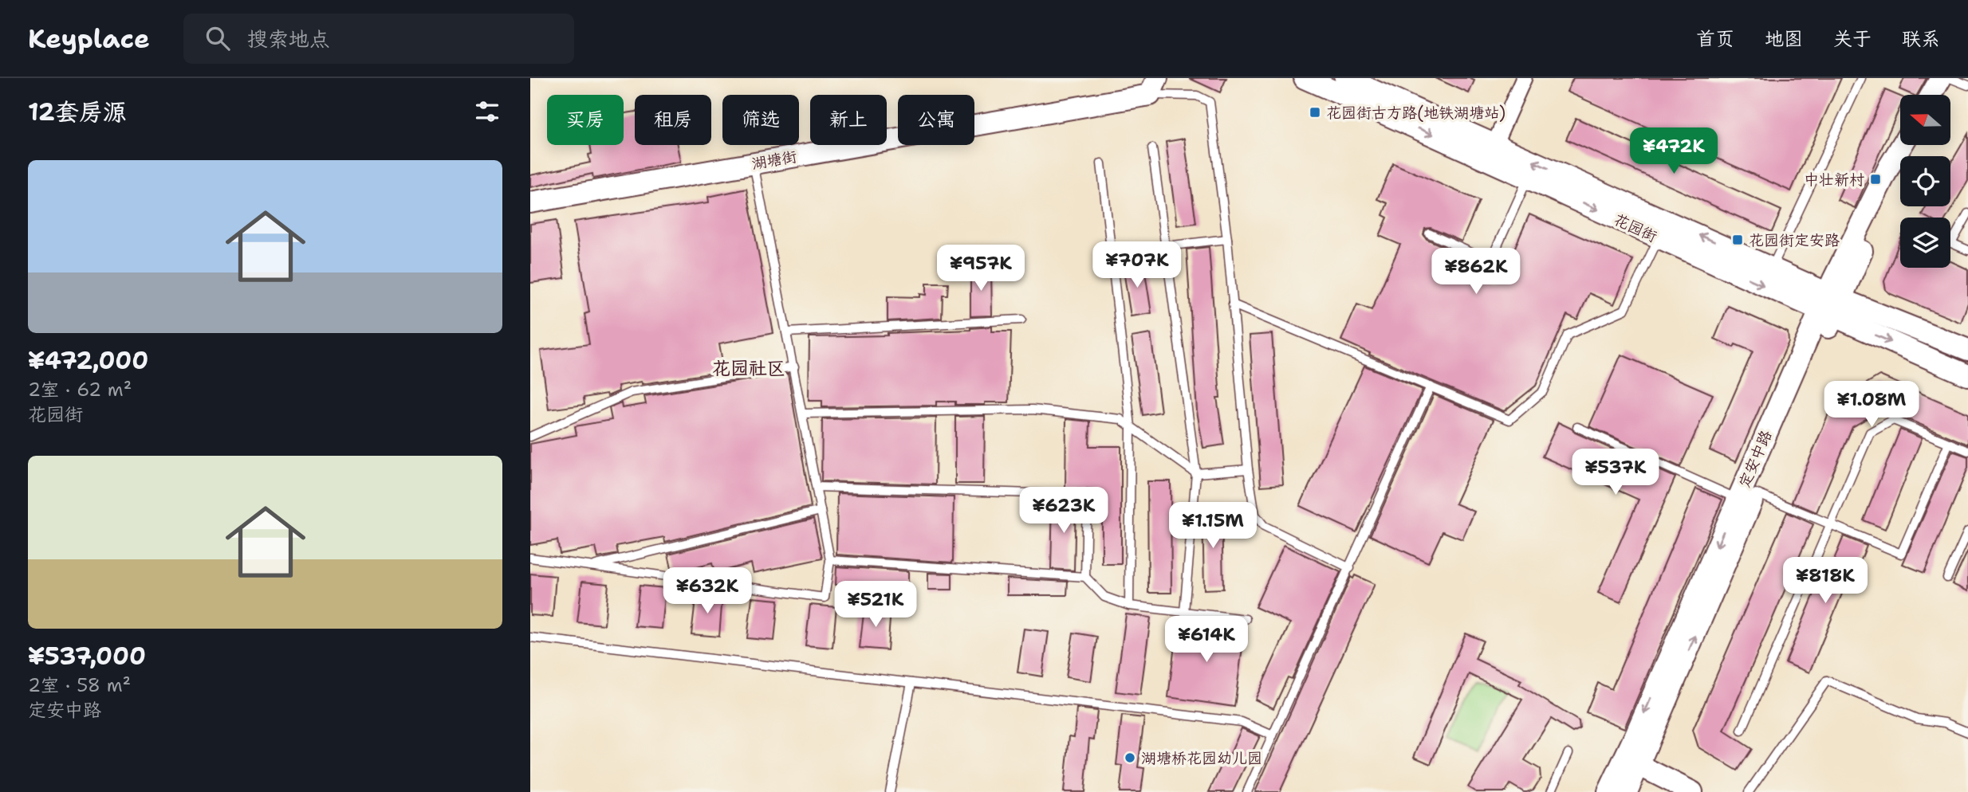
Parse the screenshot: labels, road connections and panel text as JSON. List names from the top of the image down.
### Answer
{
  "streets": {
    "main road": ["湖塘街", "花园街", "定安中路"]
  },
  "crossings": [
    ["花园街", "定安中路"]
  ],
  "districts": ["花园社区"],
  "places": {
    "transit": ["花园街古方路(地铁湖塘站)", "中壮新村", "花园街定安路"],
    "other": ["湖塘桥花园幼儿园"]
  },
  "north": "left",
  "page": {
    "header": "Keyplace",
    "search": "搜索地点",
    "nav": [
      "首页",
      "地图",
      "关于",
      "联系"
    ],
    "heading": "12套房源",
    "chip": [
      "买房",
      "租房",
      "筛选",
      "新上",
      "公寓"
    ],
    "price": [
      "¥472K",
      "¥707K",
      "¥957K",
      "¥862K",
      "¥1.08M",
      "¥537K",
      "¥623K",
      "¥1.15M",
      "¥818K",
      "¥632K",
      "¥521K",
      "¥614K"
    ],
    "list": [
      {
        "name": "¥472,000",
        "note": "2室 · 62 m² · 花园街"
      },
      {
        "name": "¥537,000",
        "note": "2室 · 58 m² · 定安中路"
      }
    ]
  }
}
